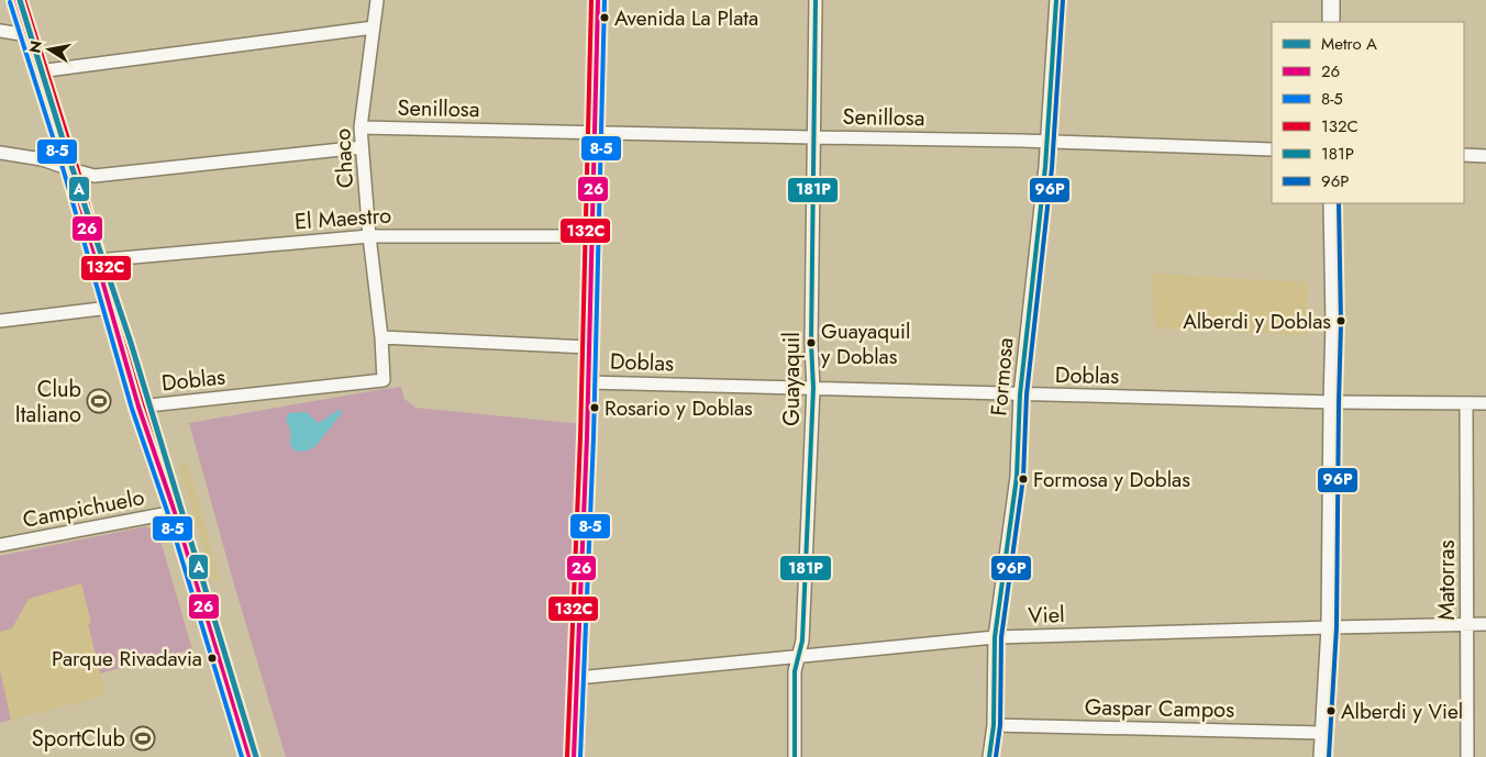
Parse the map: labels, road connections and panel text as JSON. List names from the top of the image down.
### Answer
{
  "streets": {
    "street": [
      "Senillosa",
      "Chaco",
      "El Maestro",
      "Doblas",
      "Formosa",
      "Guayaquil",
      "Campichuelo",
      "Matorras",
      "Viel",
      "Gaspar Campos"
    ]
  },
  "crossings": [
    ["Senillosa", "Chaco"],
    ["Senillosa", "Formosa"],
    ["Senillosa", "Guayaquil"],
    ["Chaco", "El Maestro"],
    ["Chaco", "Doblas"],
    ["Doblas", "Formosa"],
    ["Doblas", "Guayaquil"],
    ["Doblas", "Matorras"],
    ["Formosa", "Viel"],
    ["Formosa", "Gaspar Campos"],
    ["Guayaquil", "Viel"],
    ["Matorras", "Viel"]
  ],
  "places": {
    "other": [
      "Avenida La Plata",
      "Alberdi y Doblas",
      "Guayaquil y Doblas",
      "Rosario y Doblas",
      "Formosa y Doblas",
      "Parque Rivadavia",
      "Alberdi y Viel"
    ],
    "sports": ["Club Italiano", "SportClub"]
  },
  "lines": [
    "metro line A",
    "transit line 26",
    "transit line 8-5",
    "transit line 132C",
    "transit line 181P",
    "transit line 96P"
  ],
  "legend": [
    "Metro A",
    "26",
    "8-5",
    "132C",
    "181P",
    "96P"
  ],
  "north": "left"
}
